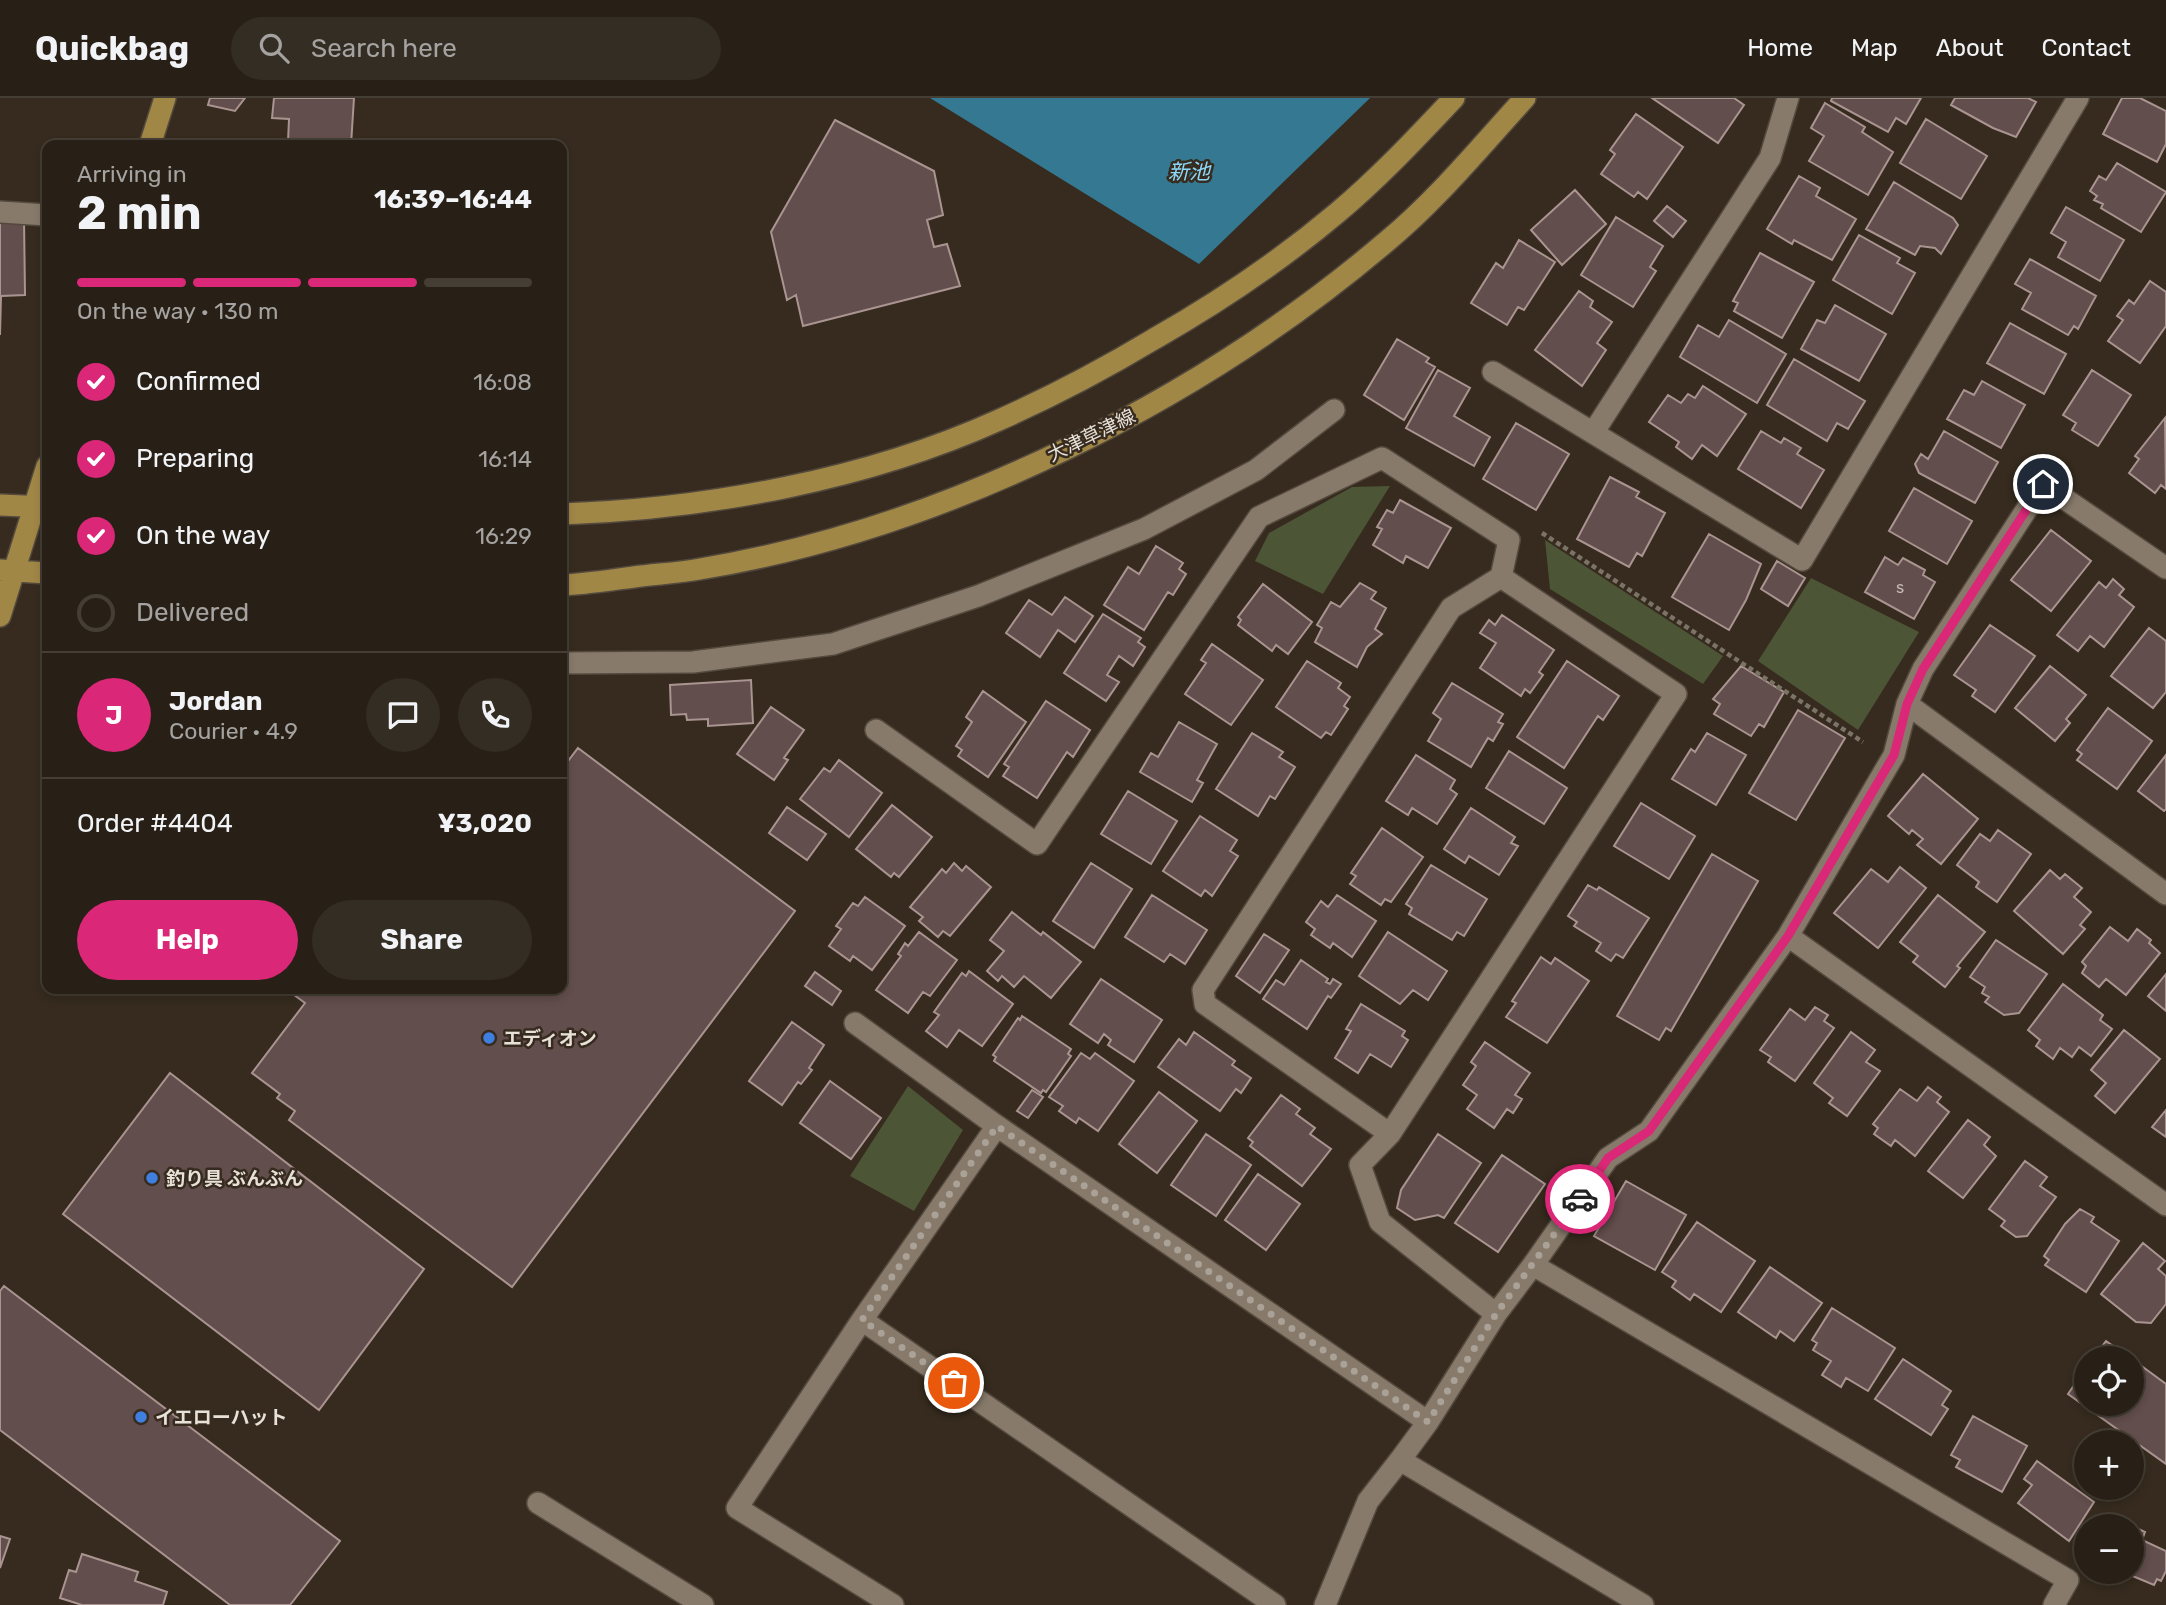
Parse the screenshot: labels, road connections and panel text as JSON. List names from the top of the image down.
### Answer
{
  "streets": {
    "main road": ["大津草津線"]
  },
  "water": ["新池"],
  "places": ["エディオン", "釣り具 ぶんぶん", "イエローハット"],
  "house_numbers": ["s"],
  "page": {
    "header": "Quickbag",
    "search": "Search here",
    "nav": [
      "Home",
      "Map",
      "About",
      "Contact"
    ],
    "heading": ["2 min", "Arriving in", "16:39–16:44"],
    "panel": [
      "Jordan",
      "Courier · 4.9",
      "Order #4404",
      "¥3,020"
    ],
    "bar": "On the way · 130 m",
    "list": [
      ["Confirmed", "16:08"],
      ["Preparing", "16:14"],
      ["On the way", "16:29"],
      "Delivered"
    ],
    "round": "J",
    "buttons": ["Help", "Share"],
    "map_buttons": ["+", "−"]
  }
}
